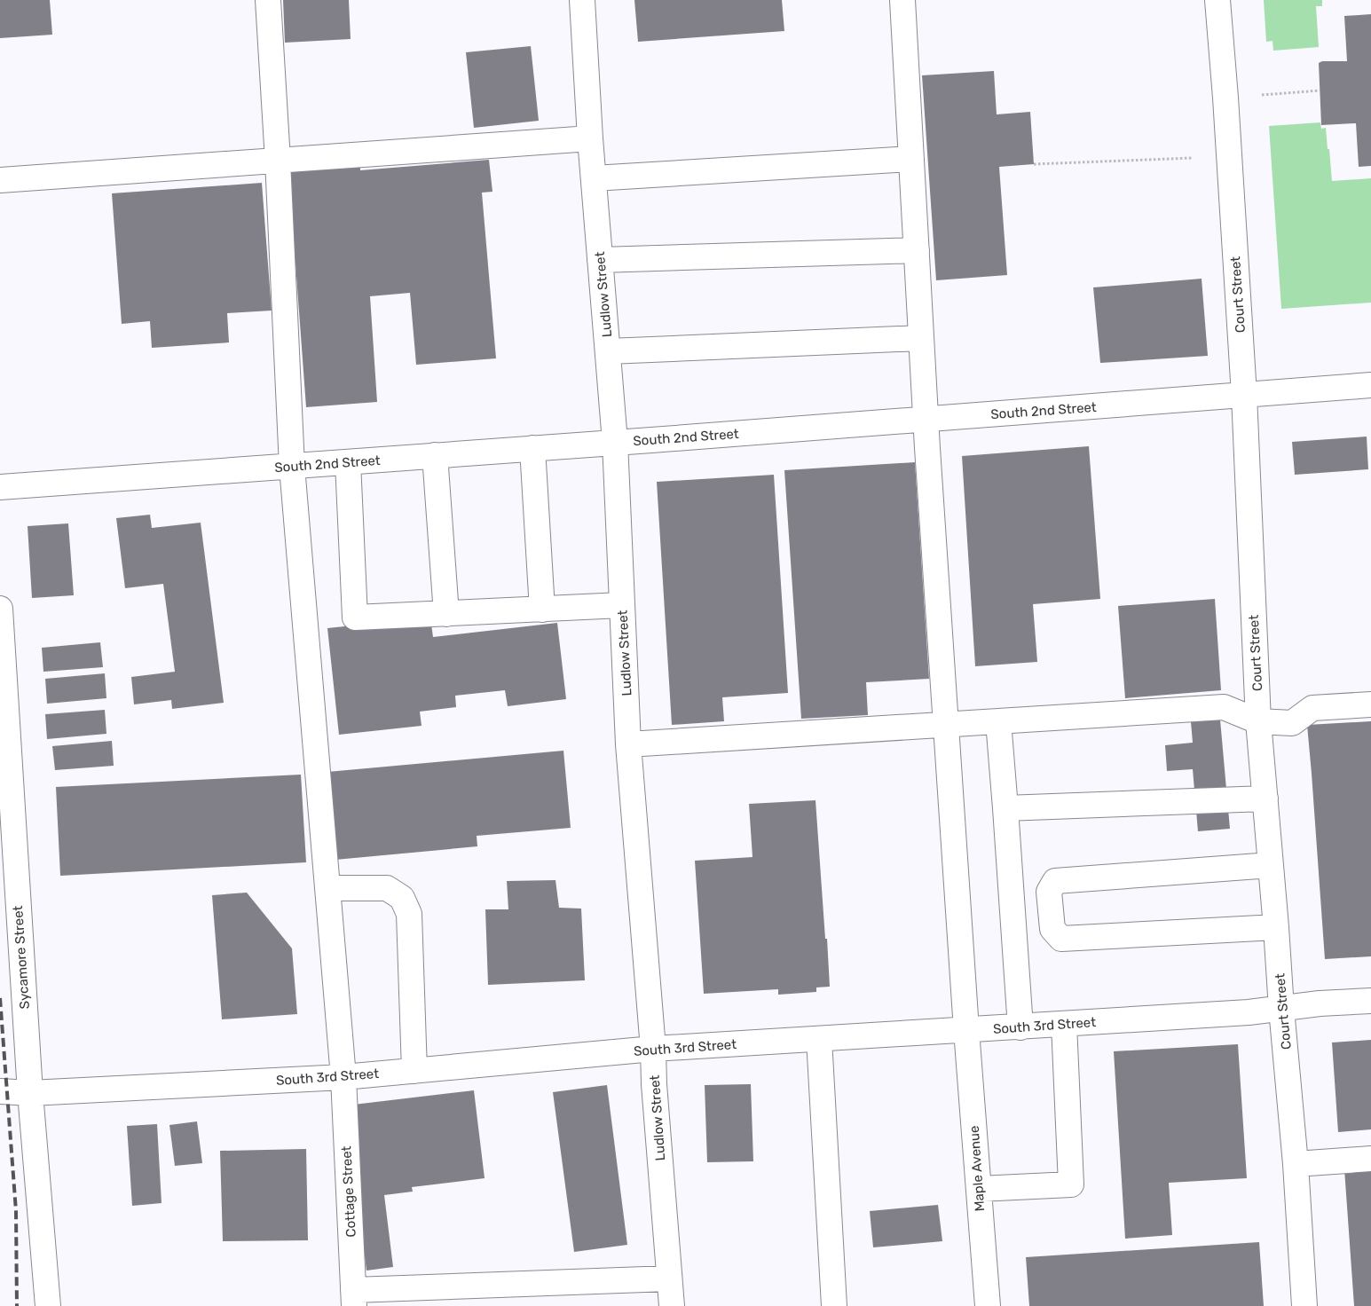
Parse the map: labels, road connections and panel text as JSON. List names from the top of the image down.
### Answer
{
  "streets": {
    "street": [
      "Ludlow Street",
      "Court Street",
      "South 2nd Street",
      "Sycamore Street",
      "South 3rd Street",
      "Maple Avenue",
      "Cottage Street"
    ]
  },
  "crossings": [
    ["Ludlow Street", "South 2nd Street"],
    ["Ludlow Street", "South 3rd Street"],
    ["Court Street", "South 2nd Street"],
    ["Court Street", "South 3rd Street"],
    ["South 2nd Street", "Maple Avenue"],
    ["South 2nd Street", "Cottage Street"],
    ["Sycamore Street", "South 3rd Street"],
    ["South 3rd Street", "Maple Avenue"],
    ["South 3rd Street", "Cottage Street"]
  ]
}
